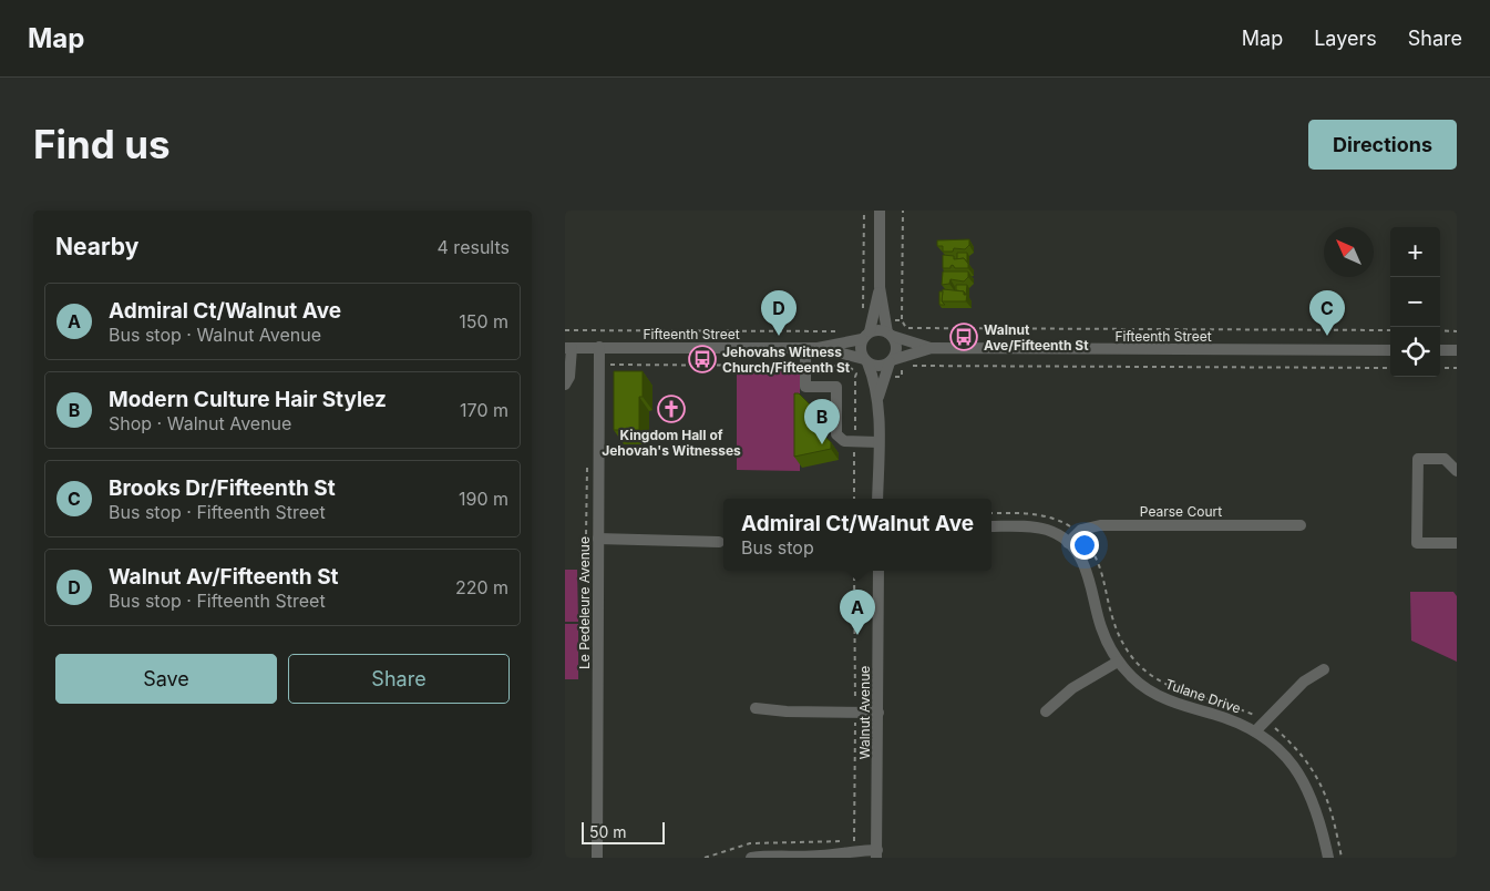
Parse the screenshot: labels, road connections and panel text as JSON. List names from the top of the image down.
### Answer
{
  "streets": {
    "street": [
      "Fifteenth Street",
      "Pearse Court",
      "Le Pedeleure Avenue",
      "Tulane Drive",
      "Walnut Avenue"
    ]
  },
  "crossings": [
    ["Fifteenth Street", "Le Pedeleure Avenue"],
    ["Pearse Court", "Tulane Drive"]
  ],
  "places": {
    "bus stop": ["Walnut Ave/Fifteenth St", "Jehovahs Witness Church/Fifteenth St"],
    "church": ["Kingdom Hall of Jehovah's Witnesses"]
  },
  "scale_bar": "50 m",
  "north": "top left",
  "page": {
    "header": "Map",
    "nav": ["Map", "Layers", "Share"],
    "buttons": [
      "Directions",
      ["Save", "Share"]
    ],
    "title": "Find us",
    "heading": ["Nearby", "4 results"],
    "map_buttons": ["+", "−"],
    "list": [
      {
        "mark": "A",
        "name": "Admiral Ct/Walnut Ave",
        "note": "Bus stop · Walnut Avenue",
        "value": "150 m"
      },
      {
        "mark": "B",
        "name": "Modern Culture Hair Stylez",
        "note": "Shop · Walnut Avenue",
        "value": "170 m"
      },
      {
        "mark": "C",
        "name": "Brooks Dr/Fifteenth St",
        "note": "Bus stop · Fifteenth Street",
        "value": "190 m"
      },
      {
        "mark": "D",
        "name": "Walnut Av/Fifteenth St",
        "note": "Bus stop · Fifteenth Street",
        "value": "220 m"
      }
    ],
    "pins": [
      "C",
      "D",
      "B",
      "A"
    ],
    "popup": ["Admiral Ct/Walnut Ave", "Bus stop"],
    "scale": "50 m"
  }
}
